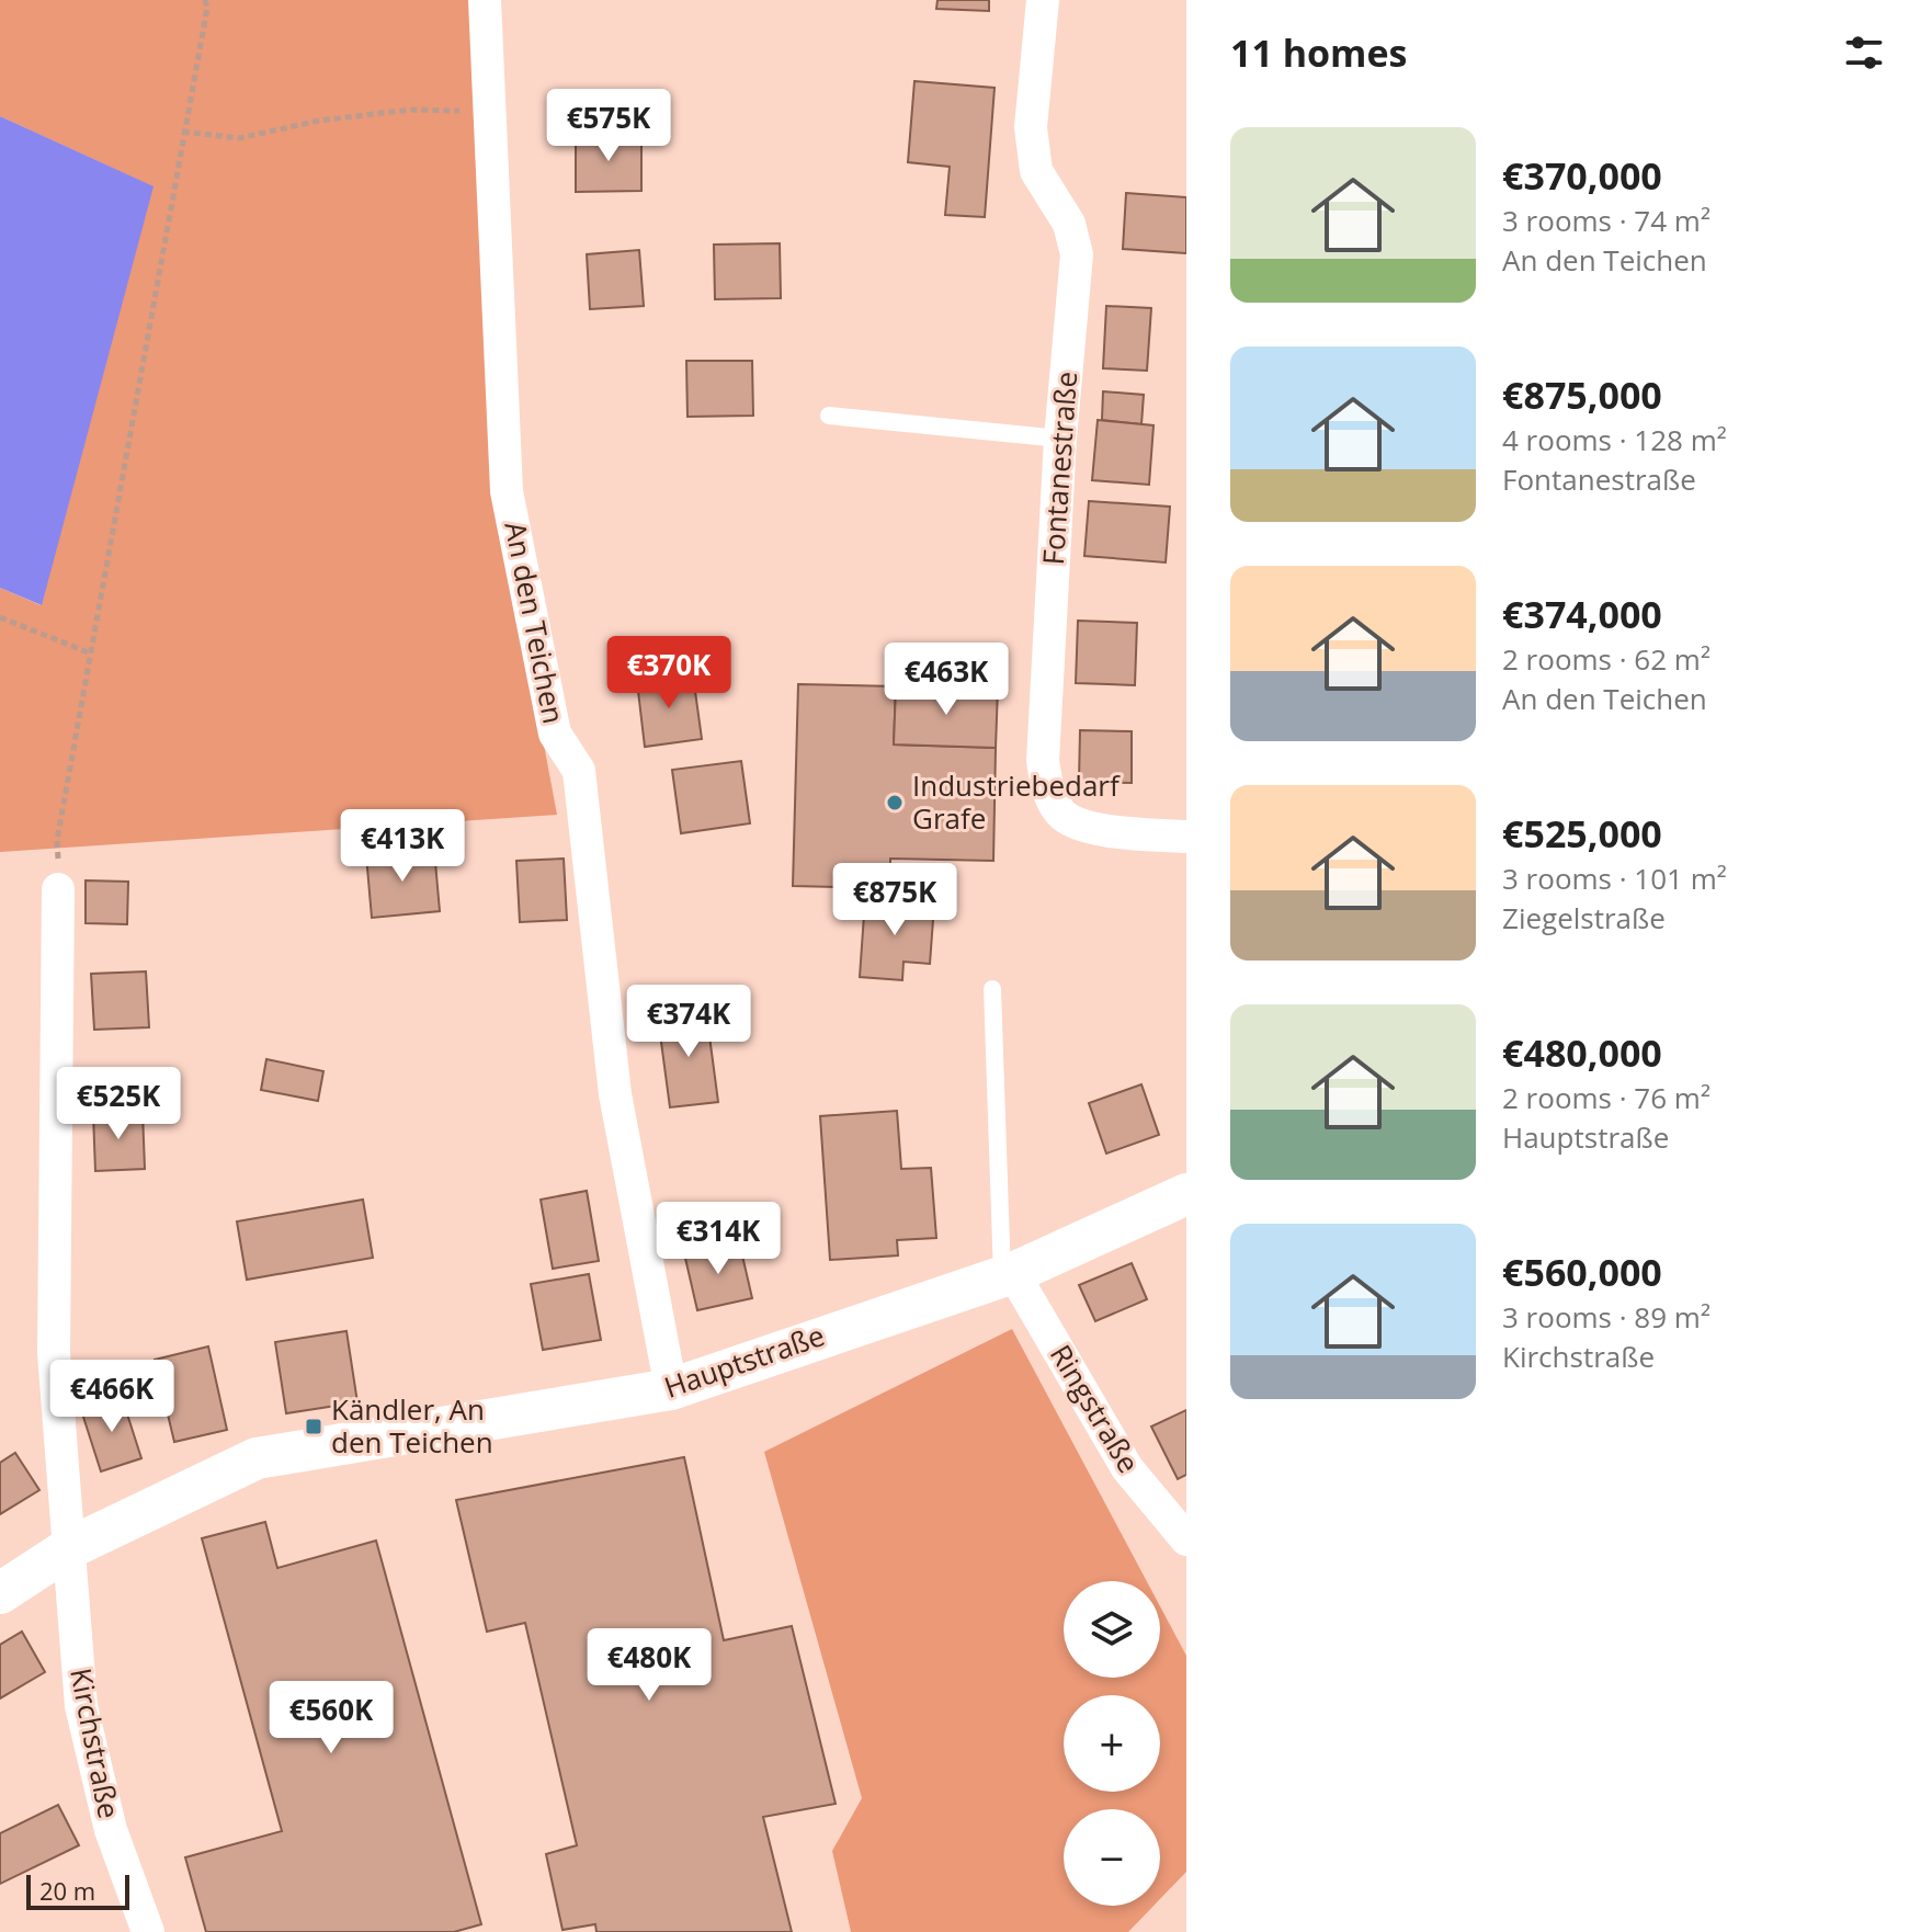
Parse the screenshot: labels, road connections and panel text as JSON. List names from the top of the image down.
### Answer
{
  "streets": {
    "street": [
      "Fontanestraße",
      "An den Teichen",
      "Hauptstraße",
      "Ringstraße",
      "Kirchstraße"
    ]
  },
  "crossings": [
    ["An den Teichen", "Hauptstraße"],
    ["Hauptstraße", "Ringstraße"],
    ["Hauptstraße", "Kirchstraße"]
  ],
  "places": {
    "other": ["Industriebedarf Grafe"],
    "transit": ["Kändler, An den Teichen"]
  },
  "scale_bar": "20 m",
  "page": {
    "heading": "11 homes",
    "price": [
      "€575K",
      "€370K",
      "€463K",
      "€413K",
      "€875K",
      "€374K",
      "€525K",
      "€314K",
      "€466K",
      "€480K",
      "€560K"
    ],
    "list": [
      {
        "name": "€370,000",
        "note": "3 rooms · 74 m² · An den Teichen"
      },
      {
        "name": "€875,000",
        "note": "4 rooms · 128 m² · Fontanestraße"
      },
      {
        "name": "€374,000",
        "note": "2 rooms · 62 m² · An den Teichen"
      },
      {
        "name": "€525,000",
        "note": "3 rooms · 101 m² · Ziegelstraße"
      },
      {
        "name": "€480,000",
        "note": "2 rooms · 76 m² · Hauptstraße"
      },
      {
        "name": "€560,000",
        "note": "3 rooms · 89 m² · Kirchstraße"
      }
    ],
    "map_buttons": ["+", "−"],
    "scale": "20 m"
  }
}
